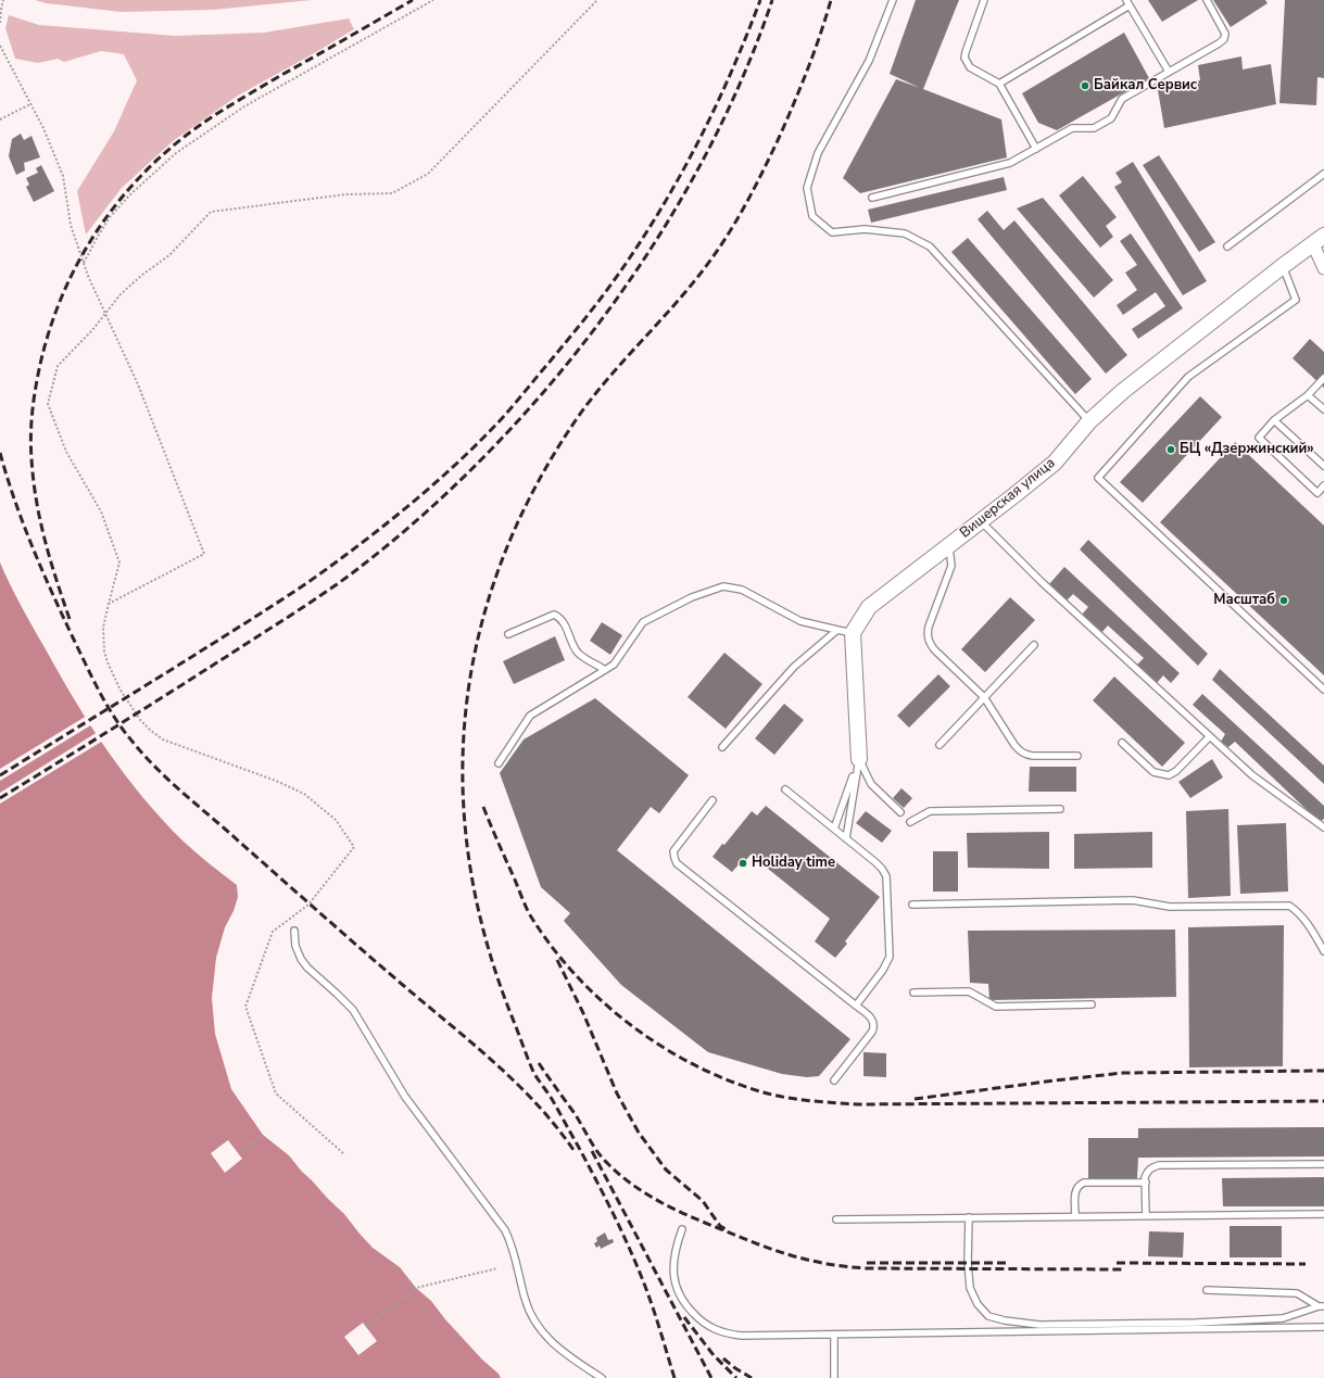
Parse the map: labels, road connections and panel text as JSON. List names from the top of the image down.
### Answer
{
  "streets": {
    "street": ["Вишерская улица"]
  },
  "places": [
    "Байкал Сервис",
    "БЦ «Дзержинский»",
    "Масштаб",
    "Holiday time"
  ]
}
